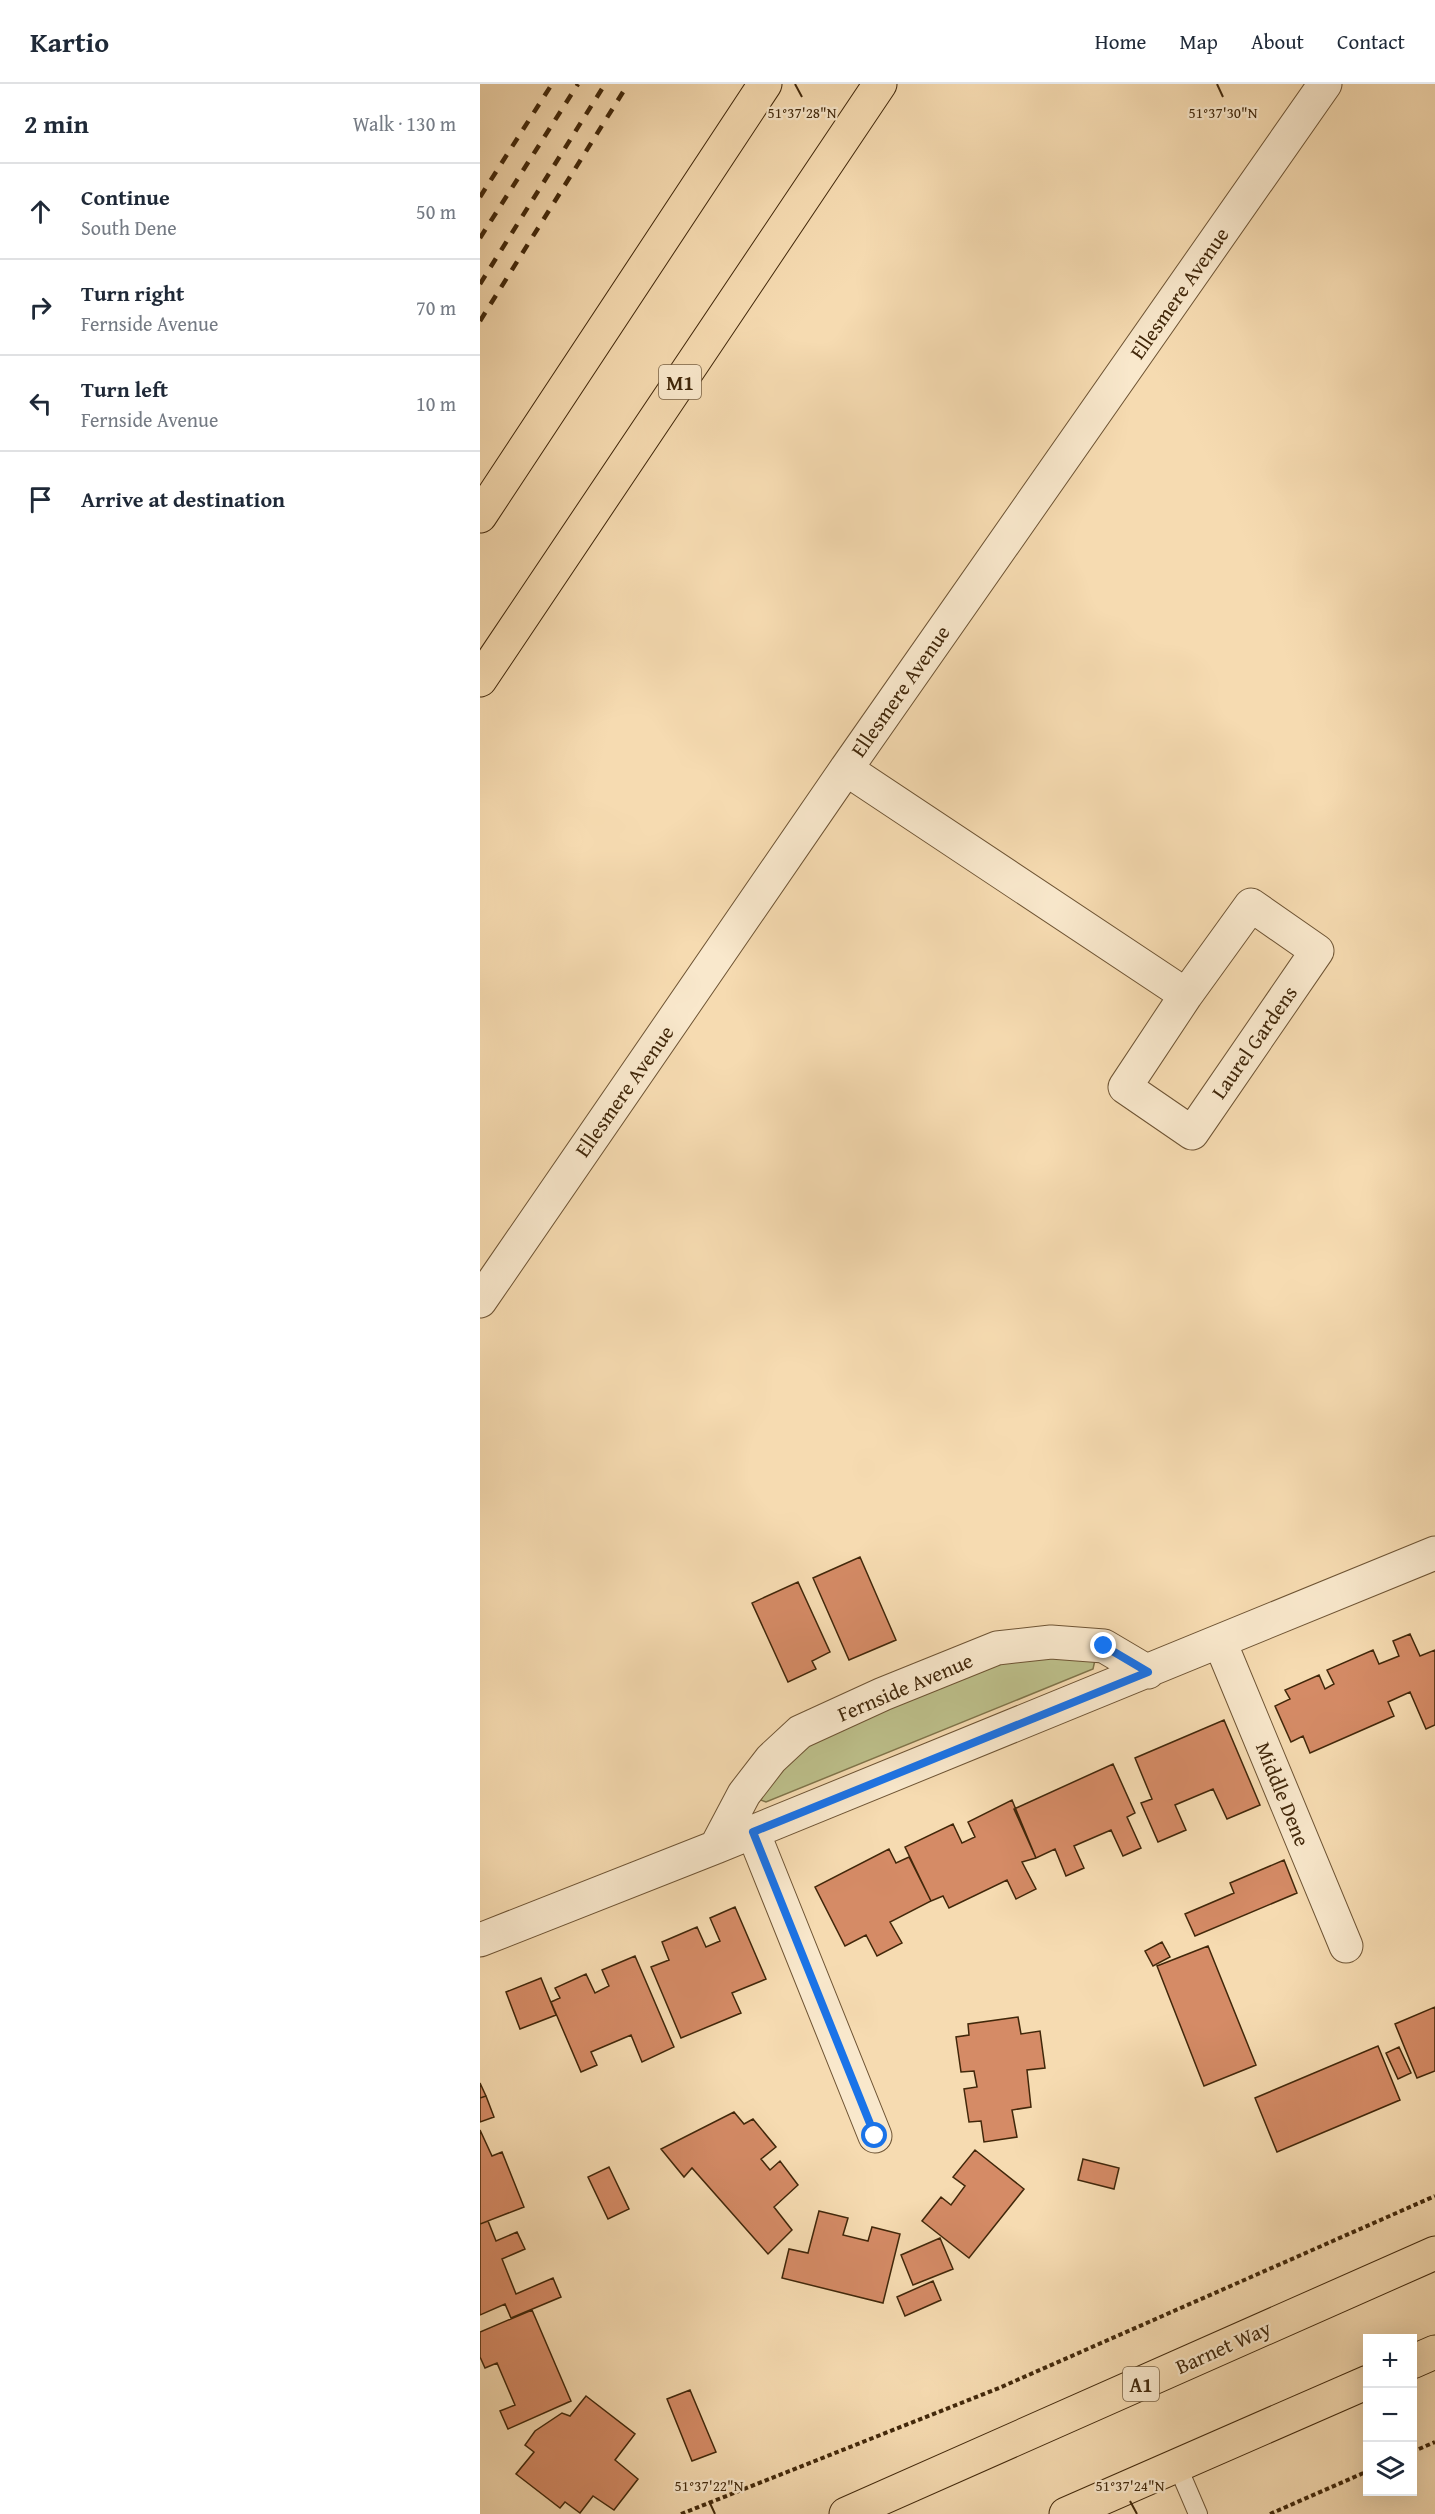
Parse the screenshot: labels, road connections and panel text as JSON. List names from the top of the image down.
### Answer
{
  "streets": {
    "highway": ["M1", "Barnet Way", "A1"],
    "street": [
      "Ellesmere Avenue",
      "Laurel Gardens",
      "Fernside Avenue",
      "Middle Dene"
    ]
  },
  "page": {
    "header": "Kartio",
    "nav": [
      "Home",
      "Map",
      "About",
      "Contact"
    ],
    "heading": ["2 min", "Walk · 130 m"],
    "list": [
      ["Continue", "South Dene", "50 m"],
      ["Turn right", "Fernside Avenue", "70 m"],
      ["Turn left", "Fernside Avenue", "10 m"],
      "Arrive at destination"
    ],
    "map_buttons": ["+", "−"]
  },
  "coordinates": [
    "51°37'30\"N",
    "51°37'28\"N",
    "51°37'22\"N",
    "51°37'24\"N"
  ]
}
